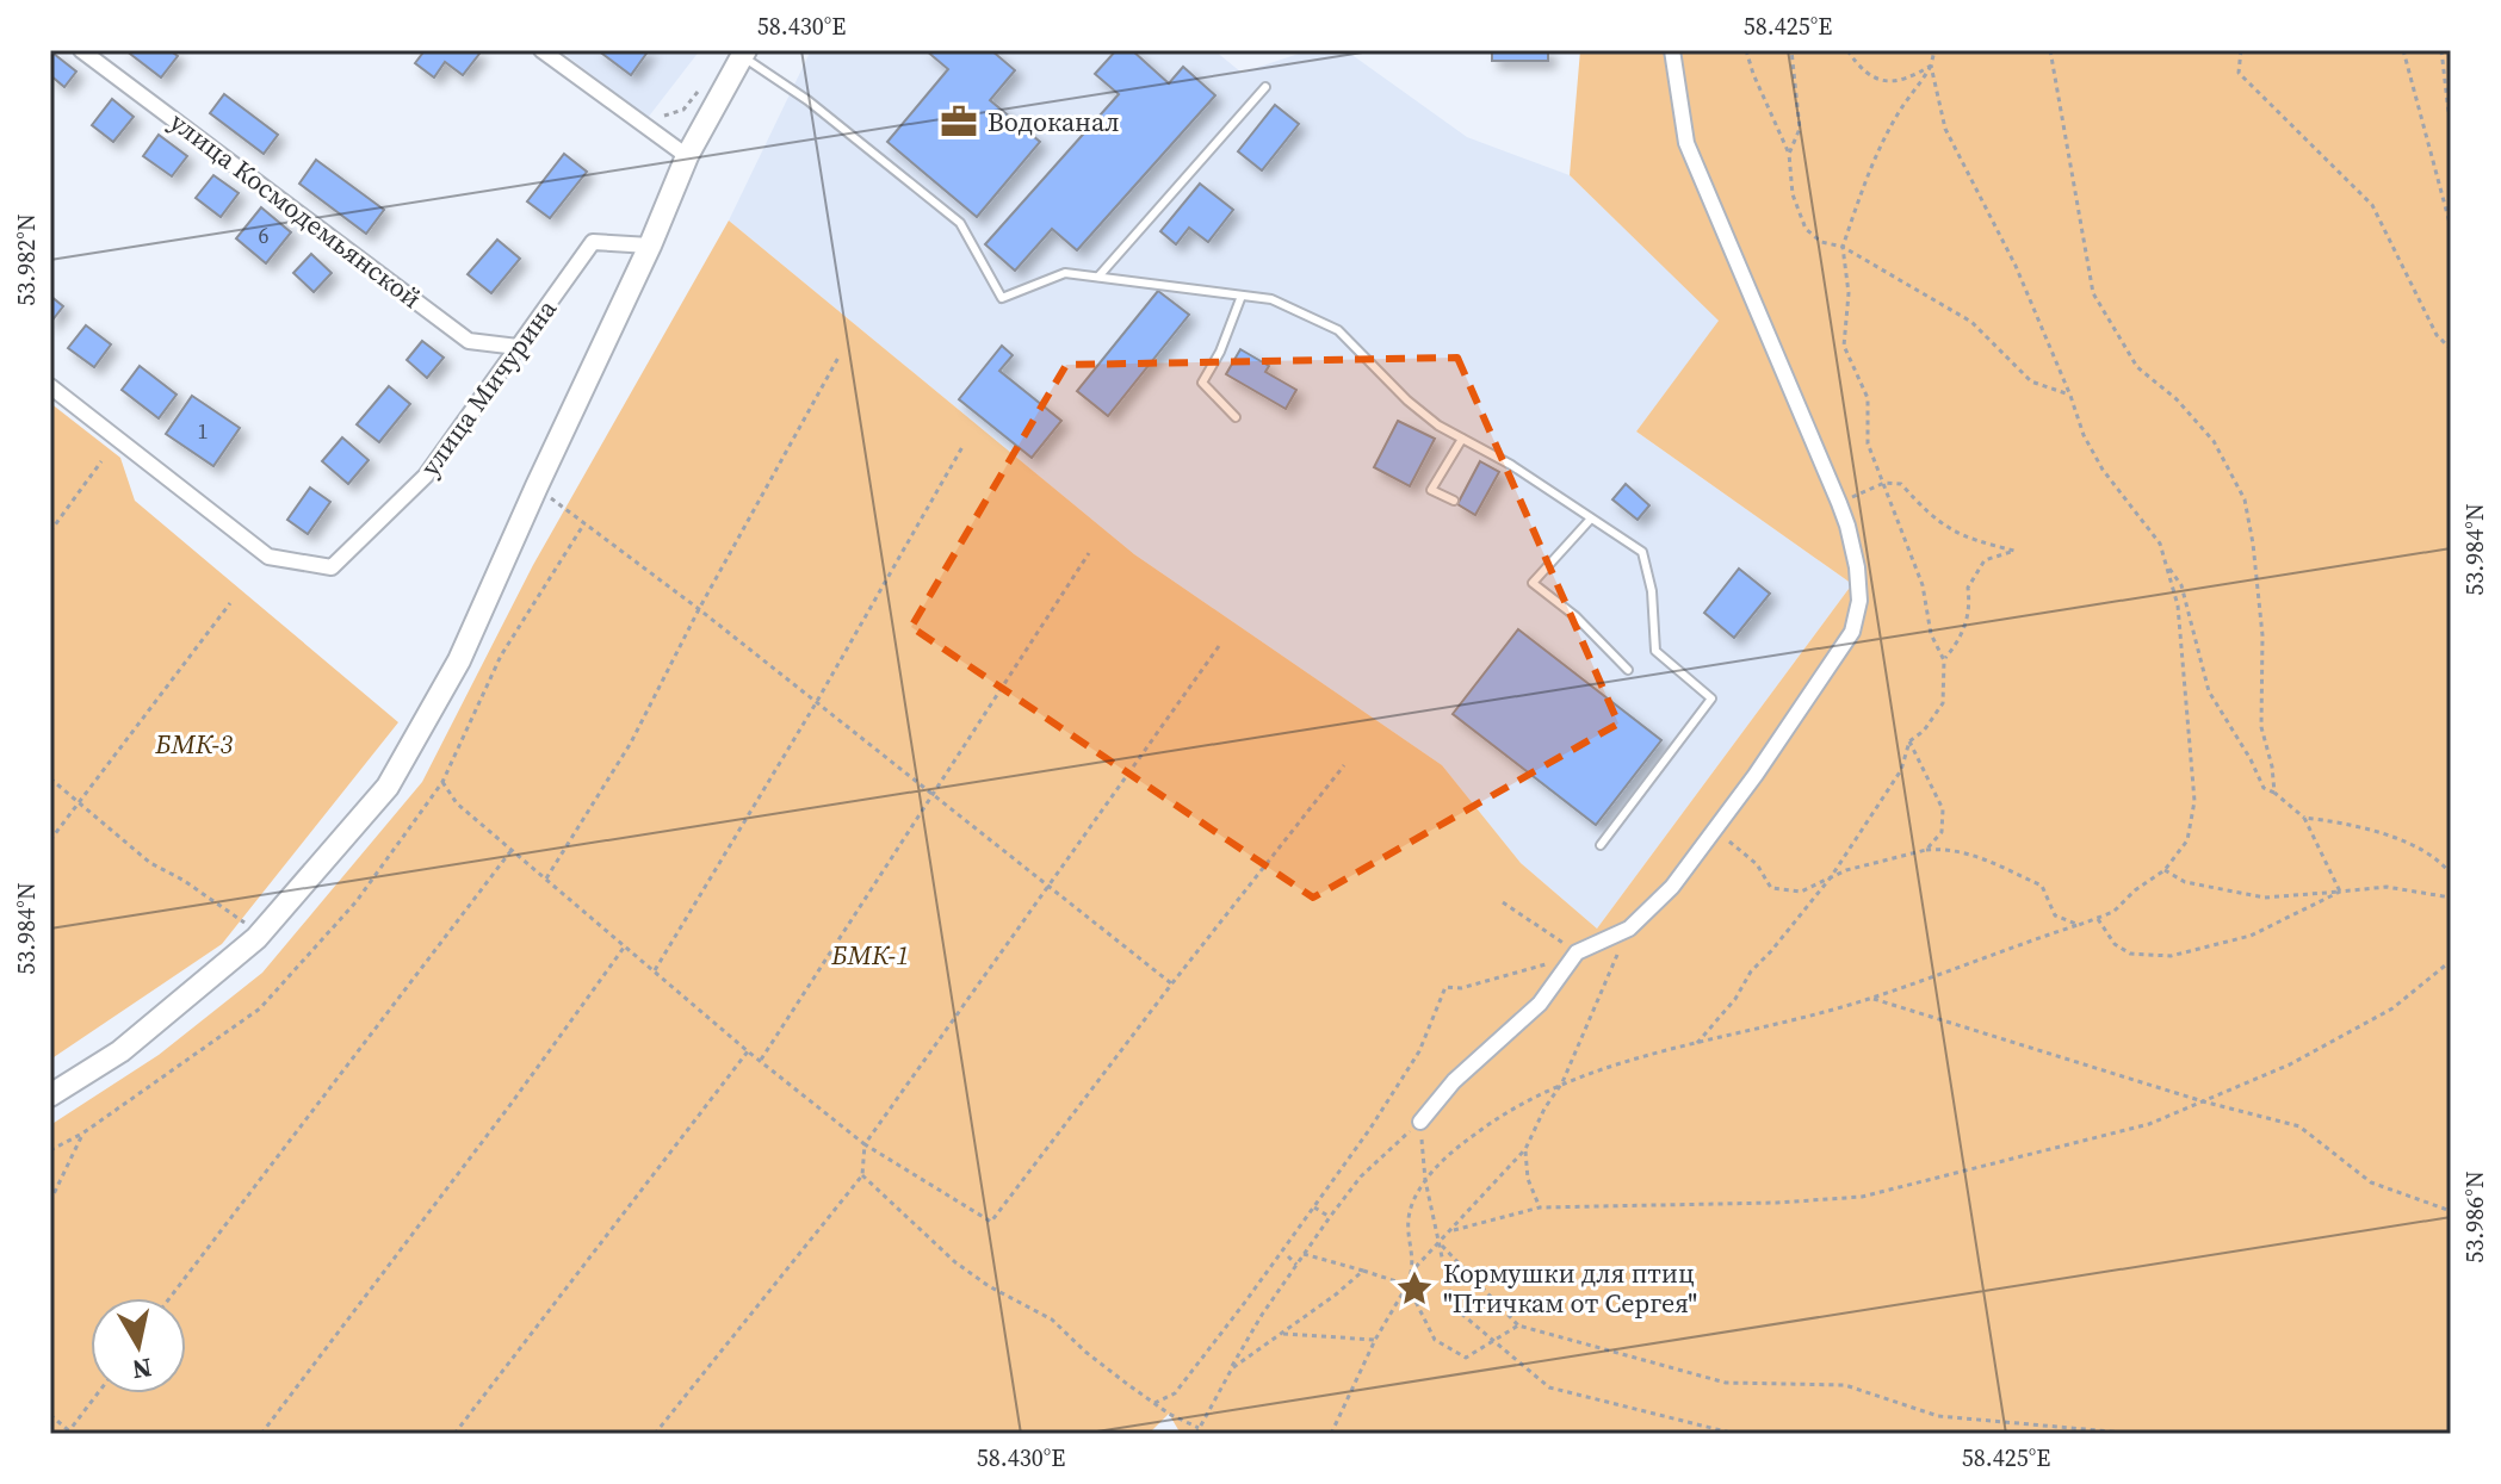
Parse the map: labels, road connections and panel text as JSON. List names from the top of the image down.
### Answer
{
  "streets": {
    "street": ["улица Космодемьянской", "улица Мичурина"]
  },
  "crossings": [
    ["улица Космодемьянской", "улица Мичурина"]
  ],
  "parks": ["БМК-3", "БМК-1"],
  "places": {
    "office": ["Водоканал"],
    "place": ["Кормушки для птиц \"Птичкам от Сергея\""]
  },
  "house_numbers": ["6", "1"],
  "north": "bottom",
  "coordinates": [
    "58.430°E",
    "58.425°E",
    "53.982°N",
    "53.984°N",
    "53.986°N"
  ]
}
